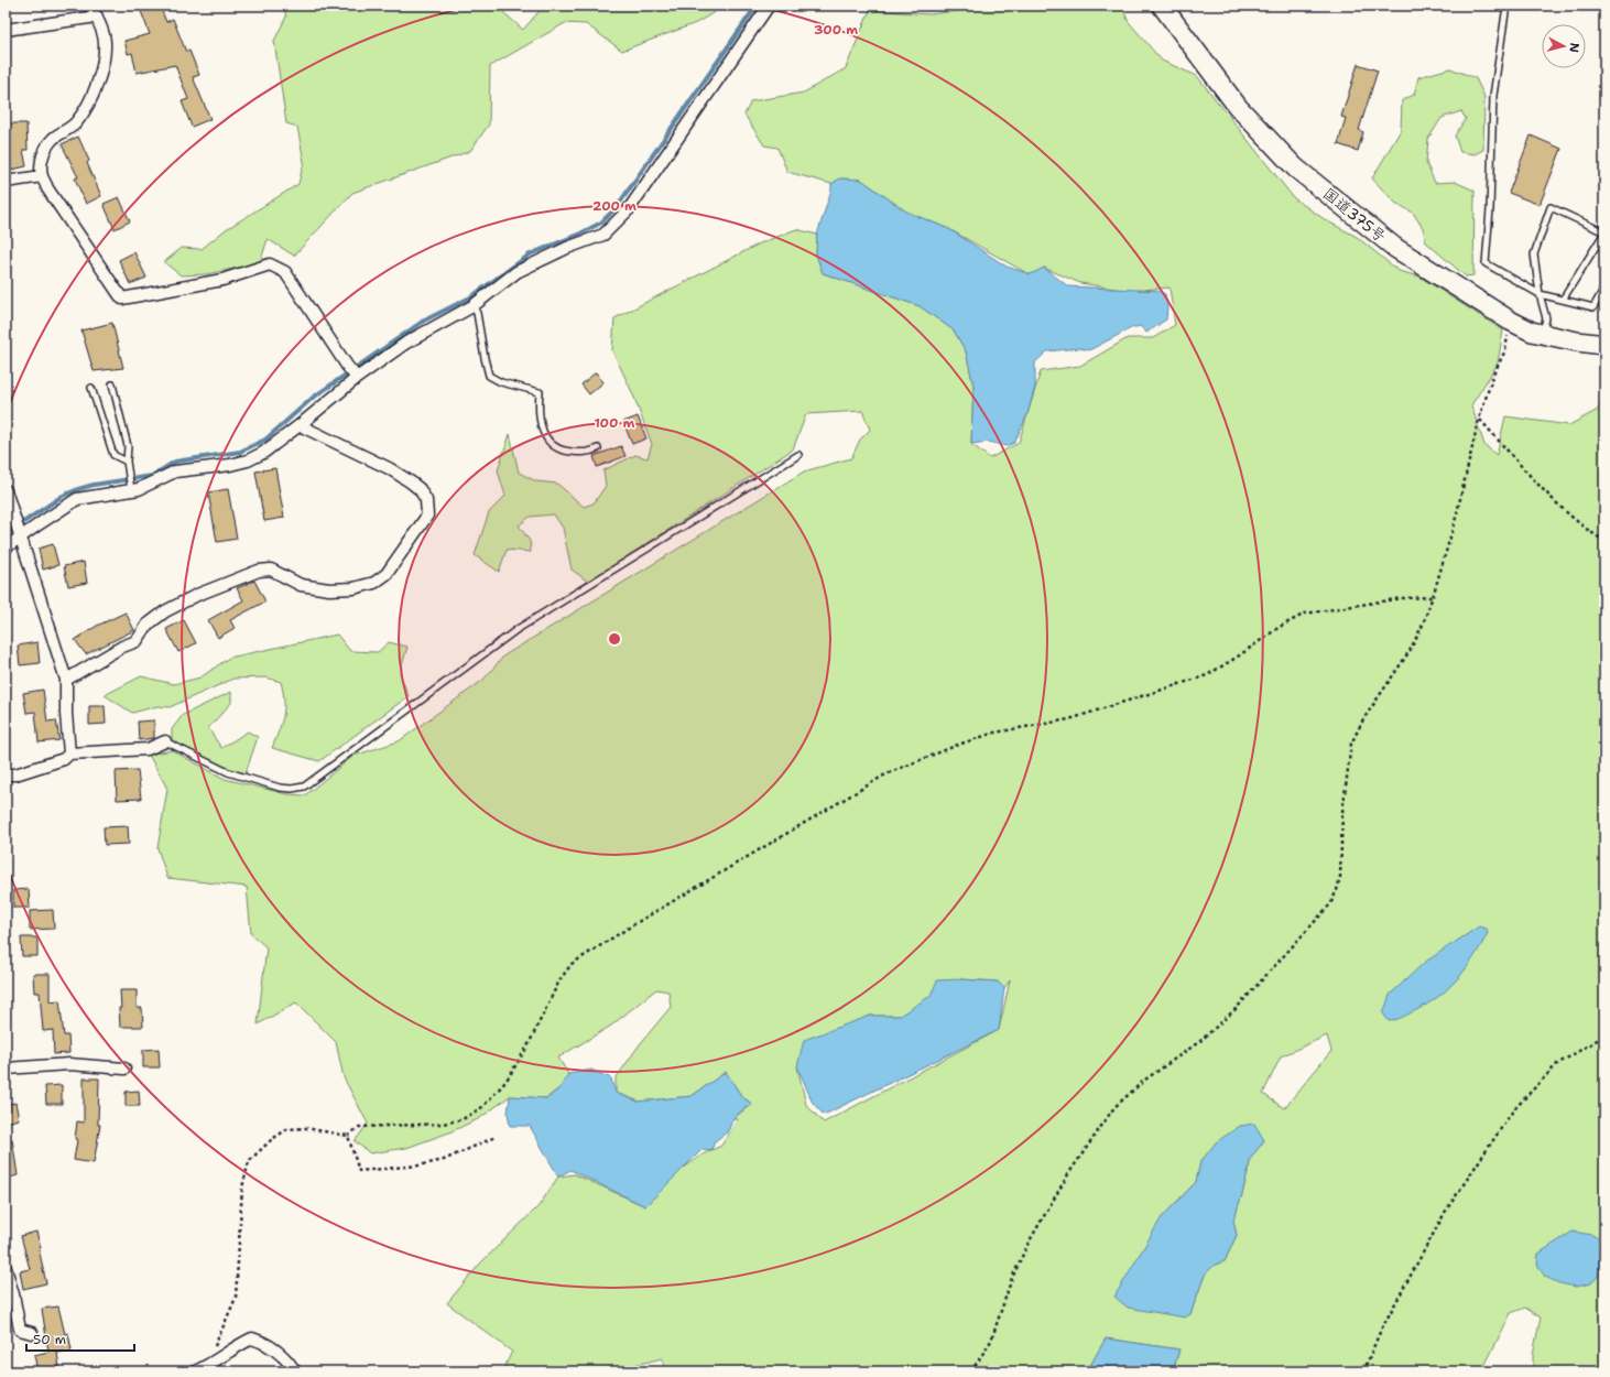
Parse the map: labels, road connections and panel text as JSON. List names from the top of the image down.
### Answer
{
  "streets": {
    "highway": ["国道375号"]
  },
  "scale_bar": "50 m",
  "north": "right",
  "rings": ["300 m", "200 m", "100 m"]
}
